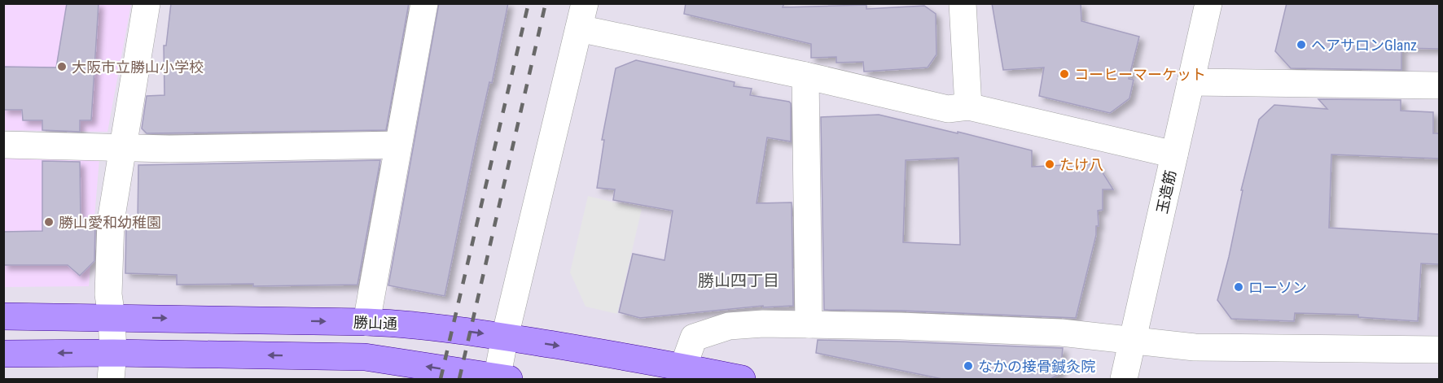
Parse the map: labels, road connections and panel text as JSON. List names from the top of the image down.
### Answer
{
  "streets": {
    "main road": ["勝山通"],
    "street": ["玉造筋"]
  },
  "districts": ["勝山四丁目"],
  "places": [
    "ヘアサロンGlanz",
    "大阪市立勝山小学校",
    "コーヒーマーケット",
    "たけ八",
    "勝山愛和幼稚園",
    "ローソン",
    "なかの接骨鍼灸院"
  ]
}
